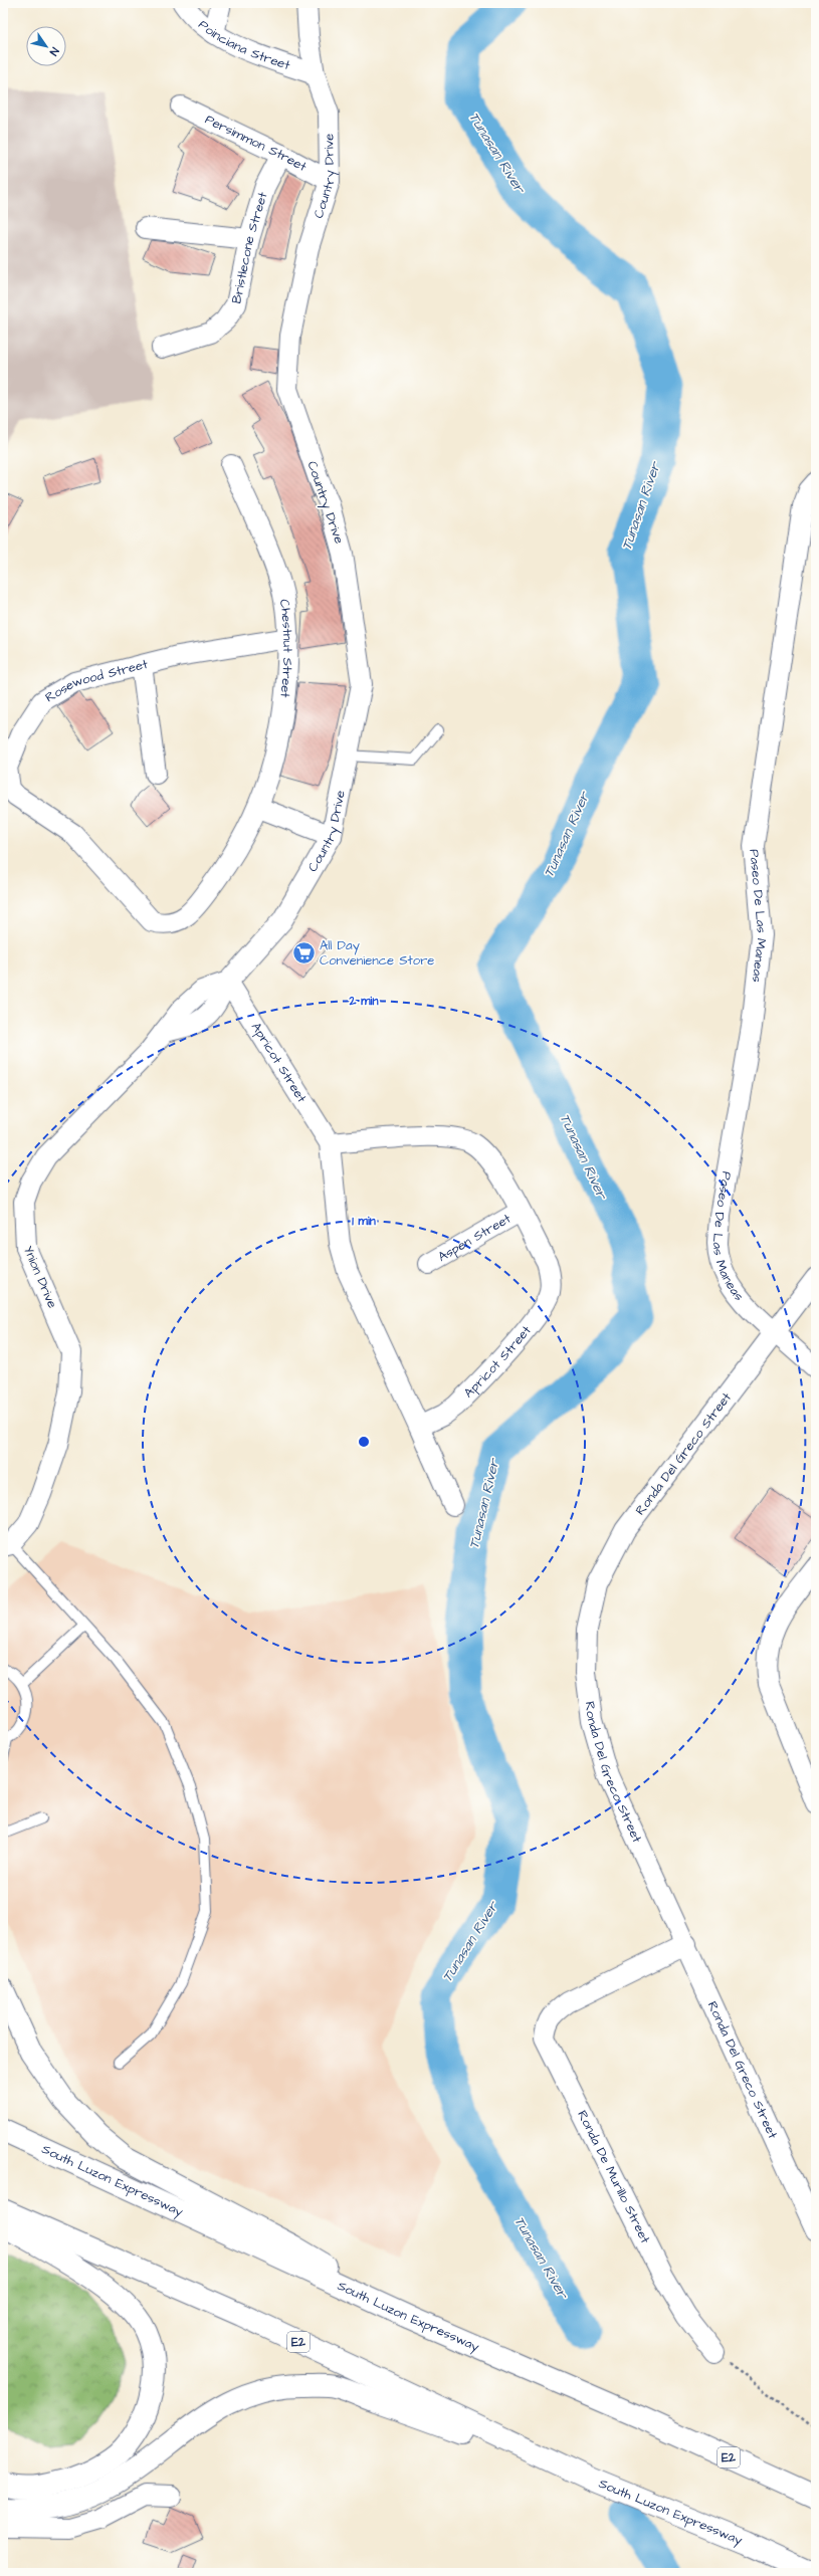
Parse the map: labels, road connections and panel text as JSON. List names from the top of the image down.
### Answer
{
  "streets": {
    "highway": ["South Luzon Expressway", "E2"],
    "street": [
      "Poinciana Street",
      "Persimmon Street",
      "Country Drive",
      "Bristlecone Street",
      "Chestnut Street",
      "Rosewood Street",
      "Paseo De Las Maneas",
      "Apricot Street",
      "Aspen Street",
      "Ynion Drive",
      "Ronda Del Greco Street",
      "Ronda De Murillo Street"
    ]
  },
  "crossings": [
    ["Poinciana Street", "Country Drive"],
    ["Persimmon Street", "Country Drive"],
    ["Persimmon Street", "Bristlecone Street"],
    ["Country Drive", "Apricot Street"],
    ["Country Drive", "Ynion Drive"],
    ["Chestnut Street", "Rosewood Street"],
    ["Paseo De Las Maneas", "Ronda Del Greco Street"],
    ["Apricot Street", "Aspen Street"],
    ["Ronda Del Greco Street", "Ronda De Murillo Street"]
  ],
  "water": ["Tunasan River"],
  "places": {
    "supermarket": ["All Day Convenience Store"]
  },
  "north": "bottom right",
  "rings": ["2 min", "1 min"]
}
